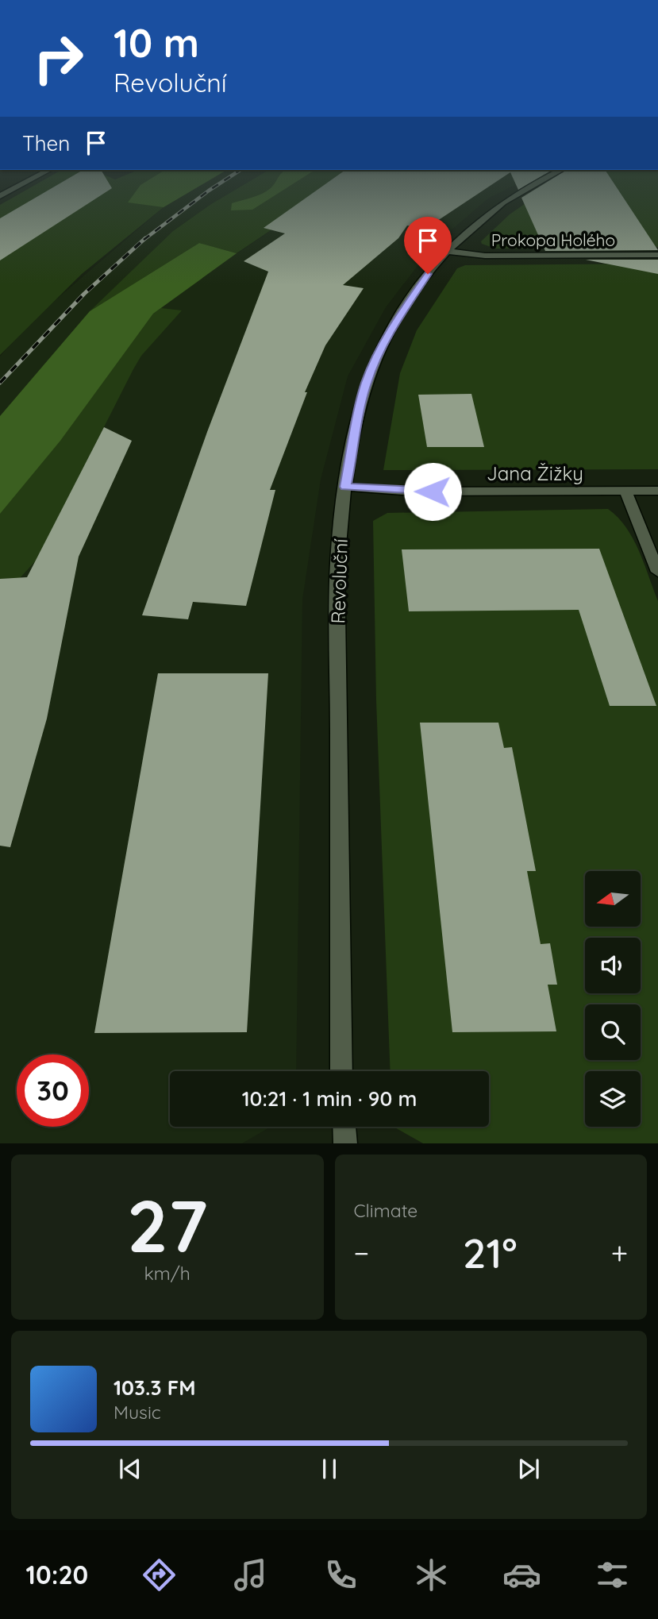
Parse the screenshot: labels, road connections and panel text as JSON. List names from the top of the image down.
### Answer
{
  "streets": {
    "street": ["Prokopa Holého", "Jana Žižky", "Revoluční"]
  },
  "crossings": [
    ["Prokopa Holého", "Revoluční"],
    ["Jana Žižky", "Revoluční"]
  ],
  "north": "left",
  "page": {
    "turn": ["10 m", "Revoluční"],
    "then": "Then",
    "limit": "30",
    "trip": "10:21 · 1 min · 90 m",
    "tile": [
      ["27", "km/h"],
      "Climate"
    ],
    "heat": ["−", "21°", "+"],
    "song": ["103.3 FM", "Music"],
    "tabs": "10:20"
  }
}
